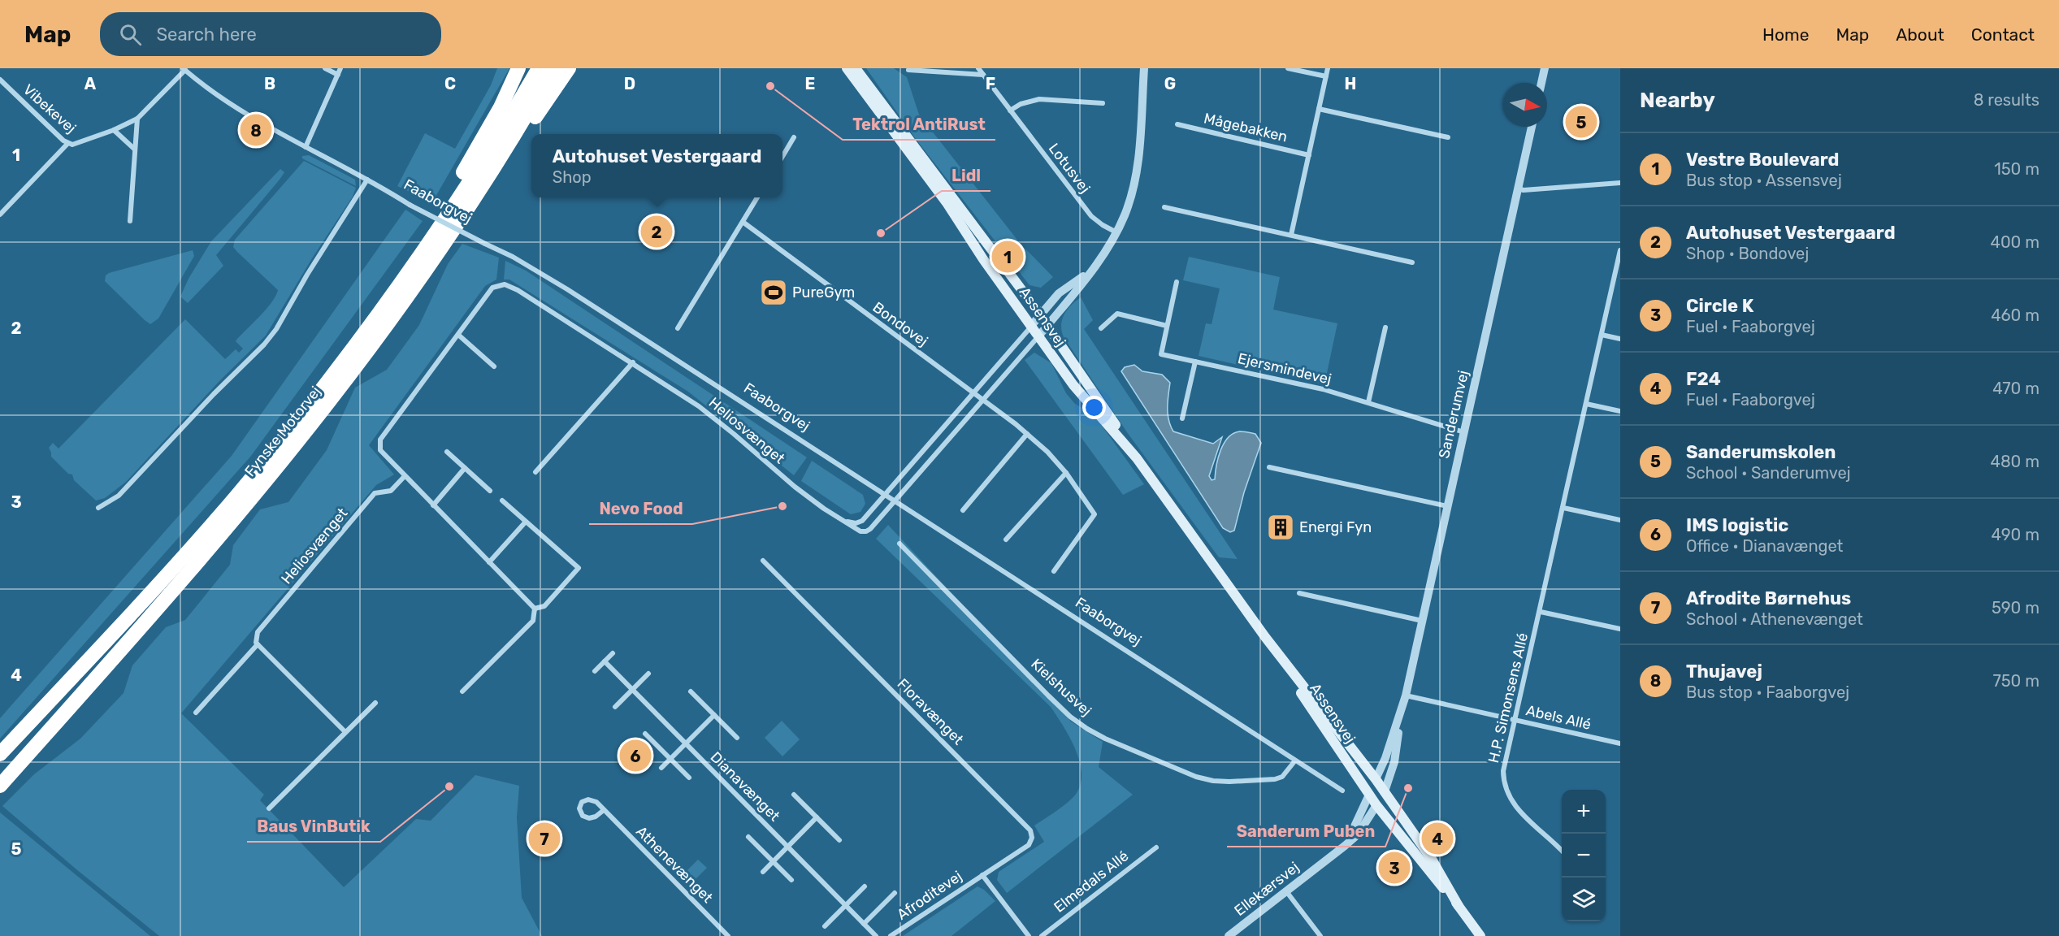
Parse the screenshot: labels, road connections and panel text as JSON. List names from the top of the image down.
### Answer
{
  "streets": {
    "highway": ["Fynske Motorvej"],
    "main road": ["Assensvej"],
    "street": [
      "Vibekevej",
      "Mågebakken",
      "Lotusvej",
      "Faaborgvej",
      "Bondovej",
      "Ejersmindevej",
      "Sanderumvej",
      "Heliosvænget",
      "Kielshusvej",
      "H.P. Simonsens Allé",
      "Floravænget",
      "Abels Allé",
      "Dianavænget",
      "Athenevænget",
      "Elmedals Allé",
      "Ellekærsvej",
      "Afroditevej"
    ]
  },
  "crossings": [
    ["Vibekevej", "Faaborgvej"],
    ["Faaborgvej", "Heliosvænget"],
    ["Faaborgvej", "Kielshusvej"],
    ["Assensvej", "Sanderumvej"],
    ["Assensvej", "Ellekærsvej"],
    ["Ejersmindevej", "Sanderumvej"],
    ["Sanderumvej", "Abels Allé"],
    ["H.P. Simonsens Allé", "Abels Allé"],
    ["Floravænget", "Afroditevej"]
  ],
  "places": {
    "other": [
      "Tektrol AntiRust",
      "Lidl",
      "Nevo Food",
      "Baus VinButik",
      "Sanderum Puben"
    ],
    "sports": ["PureGym"],
    "building": ["Energi Fyn"]
  },
  "north": "right",
  "page": {
    "header": "Map",
    "search": "Search here",
    "nav": [
      "Home",
      "Map",
      "About",
      "Contact"
    ],
    "heading": ["Nearby", "8 results"],
    "pins": [
      "5",
      "8",
      "2",
      "1",
      "6",
      "4",
      "7",
      "3"
    ],
    "list": [
      {
        "mark": "1",
        "name": "Vestre Boulevard",
        "note": "Bus stop · Assensvej",
        "value": "150 m"
      },
      {
        "mark": "2",
        "name": "Autohuset Vestergaard",
        "note": "Shop · Bondovej",
        "value": "400 m"
      },
      {
        "mark": "3",
        "name": "Circle K",
        "note": "Fuel · Faaborgvej",
        "value": "460 m"
      },
      {
        "mark": "4",
        "name": "F24",
        "note": "Fuel · Faaborgvej",
        "value": "470 m"
      },
      {
        "mark": "5",
        "name": "Sanderumskolen",
        "note": "School · Sanderumvej",
        "value": "480 m"
      },
      {
        "mark": "6",
        "name": "IMS logistic",
        "note": "Office · Dianavænget",
        "value": "490 m"
      },
      {
        "mark": "7",
        "name": "Afrodite Børnehus",
        "note": "School · Athenevænget",
        "value": "590 m"
      },
      {
        "mark": "8",
        "name": "Thujavej",
        "note": "Bus stop · Faaborgvej",
        "value": "750 m"
      }
    ],
    "popup": ["Autohuset Vestergaard", "Shop"],
    "map_buttons": ["+", "−"]
  },
  "grid": {
    "columns": [
      "A",
      "B",
      "C",
      "D",
      "E",
      "F",
      "G",
      "H"
    ],
    "rows": [
      "1",
      "2",
      "3",
      "4",
      "5"
    ]
  }
}
